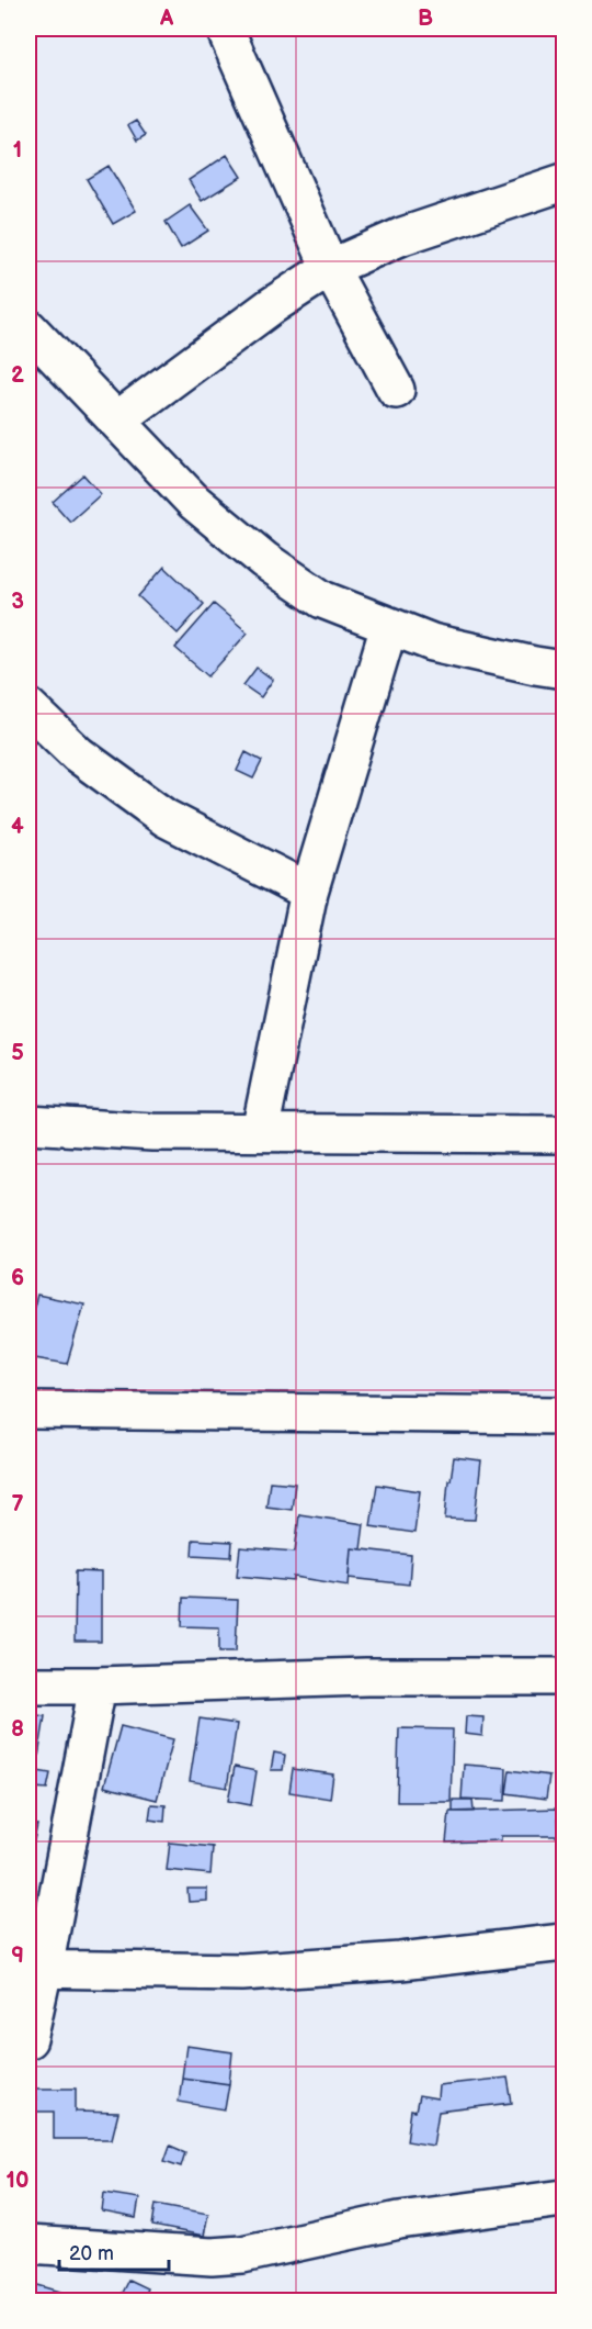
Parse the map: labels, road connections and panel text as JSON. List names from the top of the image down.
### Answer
{
  "scale_bar": "20 m",
  "grid": {
    "columns": ["A", "B"],
    "rows": [
      "1",
      "2",
      "3",
      "4",
      "5",
      "6",
      "7",
      "8",
      "9",
      "10"
    ]
  }
}
